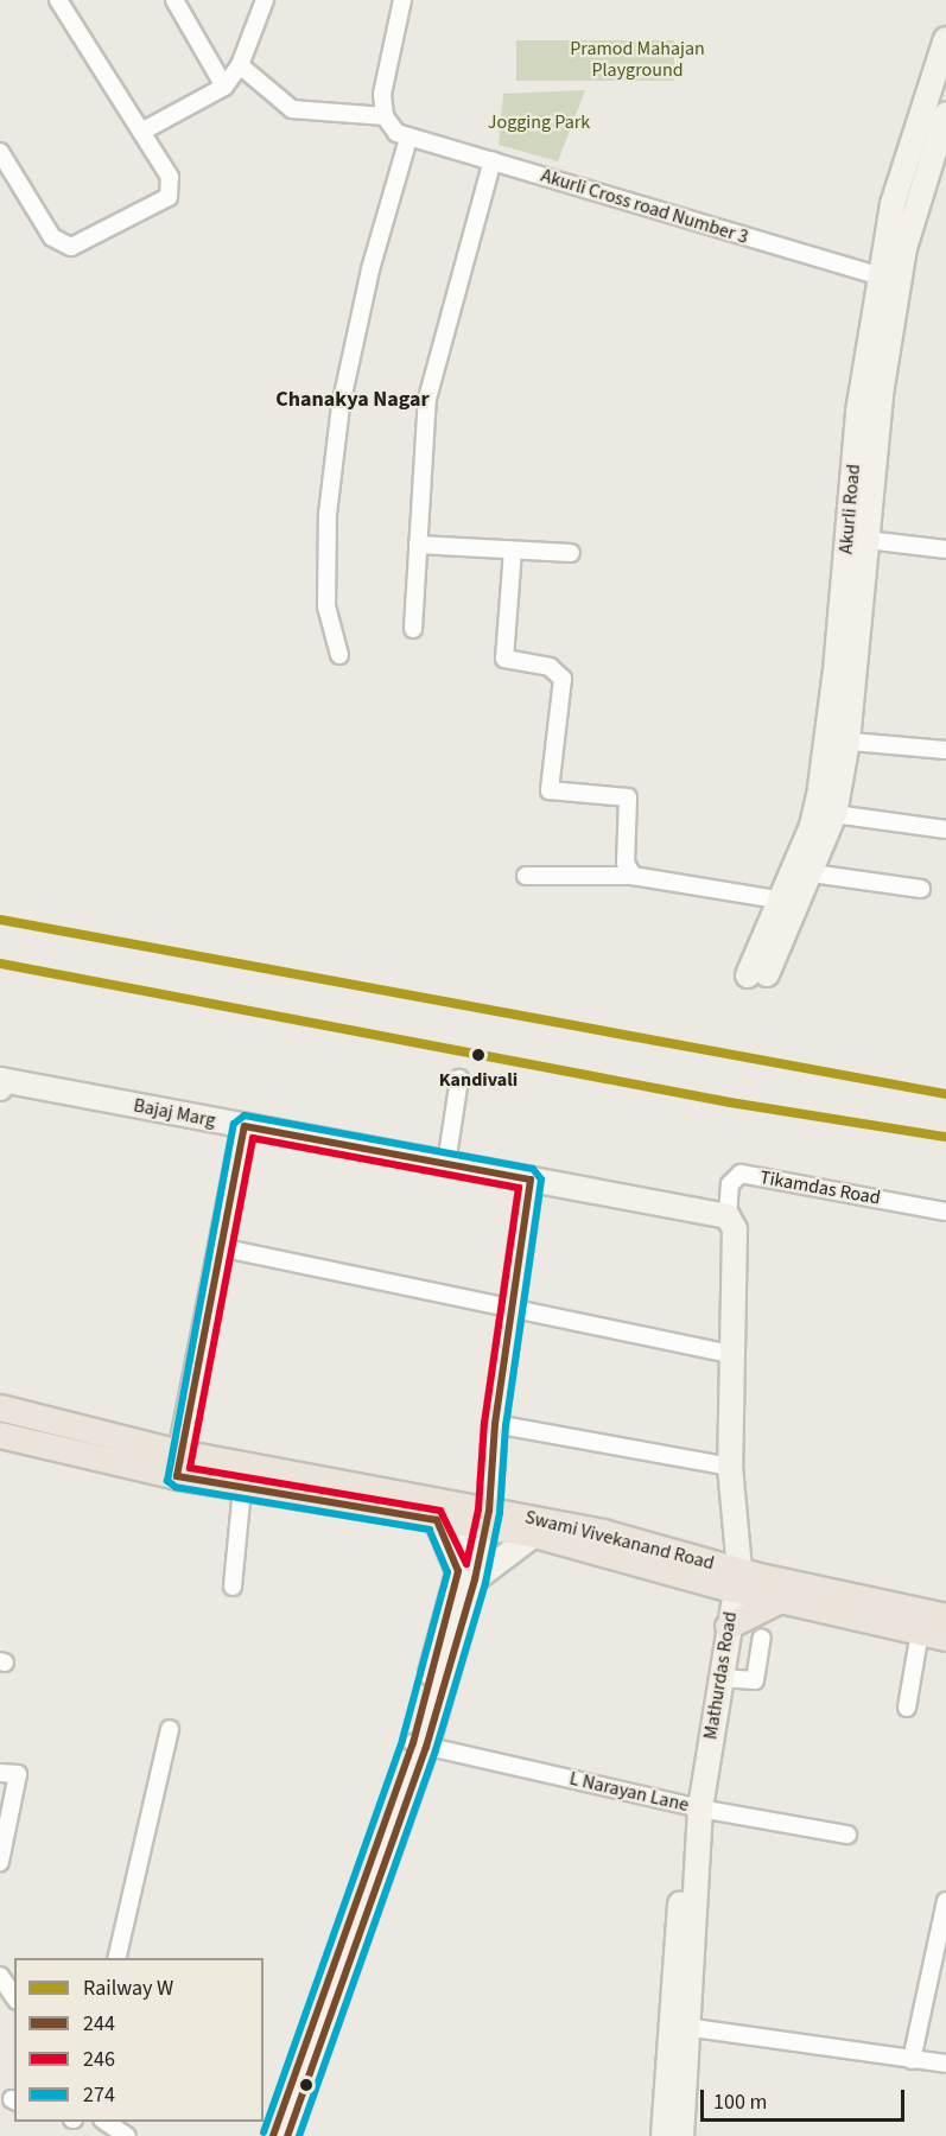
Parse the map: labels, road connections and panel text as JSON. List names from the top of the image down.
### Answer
{
  "streets": {
    "main road": ["Swami Vivekanand Road"],
    "street": [
      "Akurli Cross road Number 3",
      "Akurli Road",
      "Bajaj Marg",
      "Tikamdas Road",
      "Mathurdas Road",
      "L Narayan Lane"
    ]
  },
  "crossings": [
    ["Akurli Cross road Number 3", "Akurli Road"],
    ["Bajaj Marg", "Tikamdas Road"],
    ["Bajaj Marg", "Mathurdas Road"],
    ["Tikamdas Road", "Mathurdas Road"],
    ["Swami Vivekanand Road", "Mathurdas Road"],
    ["Mathurdas Road", "L Narayan Lane"]
  ],
  "districts": ["Chanakya Nagar"],
  "parks": ["Pramod Mahajan Playground", "Jogging Park"],
  "places": ["Kandivali"],
  "lines": [
    "rail line W",
    "transit line 274",
    "transit line 244",
    "transit line 246"
  ],
  "legend": [
    "Railway W",
    "244",
    "246",
    "274"
  ],
  "scale_bar": "100 m"
}
